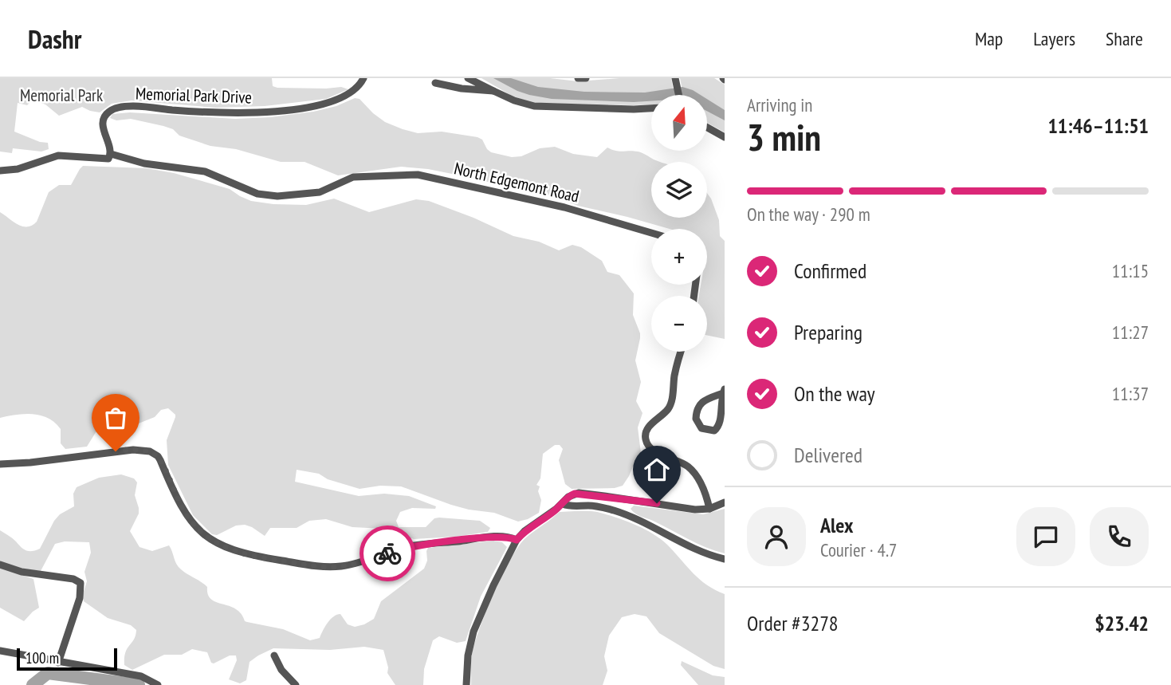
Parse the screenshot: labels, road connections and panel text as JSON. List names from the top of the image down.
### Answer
{
  "streets": {
    "street": ["Memorial Park Drive", "North Edgemont Road"]
  },
  "crossings": [
    ["Memorial Park Drive", "North Edgemont Road"]
  ],
  "parks": ["Memorial Park"],
  "scale_bar": "100 m",
  "north": "top",
  "page": {
    "header": "Dashr",
    "nav": ["Map", "Layers", "Share"],
    "heading": ["3 min", "Arriving in", "11:46–11:51"],
    "panel": [
      "Alex",
      "Courier · 4.7",
      "Order #3278",
      "$23.42"
    ],
    "map_buttons": ["+", "−"],
    "bar": "On the way · 290 m",
    "list": [
      ["Confirmed", "11:15"],
      ["Preparing", "11:27"],
      ["On the way", "11:37"],
      "Delivered"
    ],
    "scale": "100 m"
  }
}
